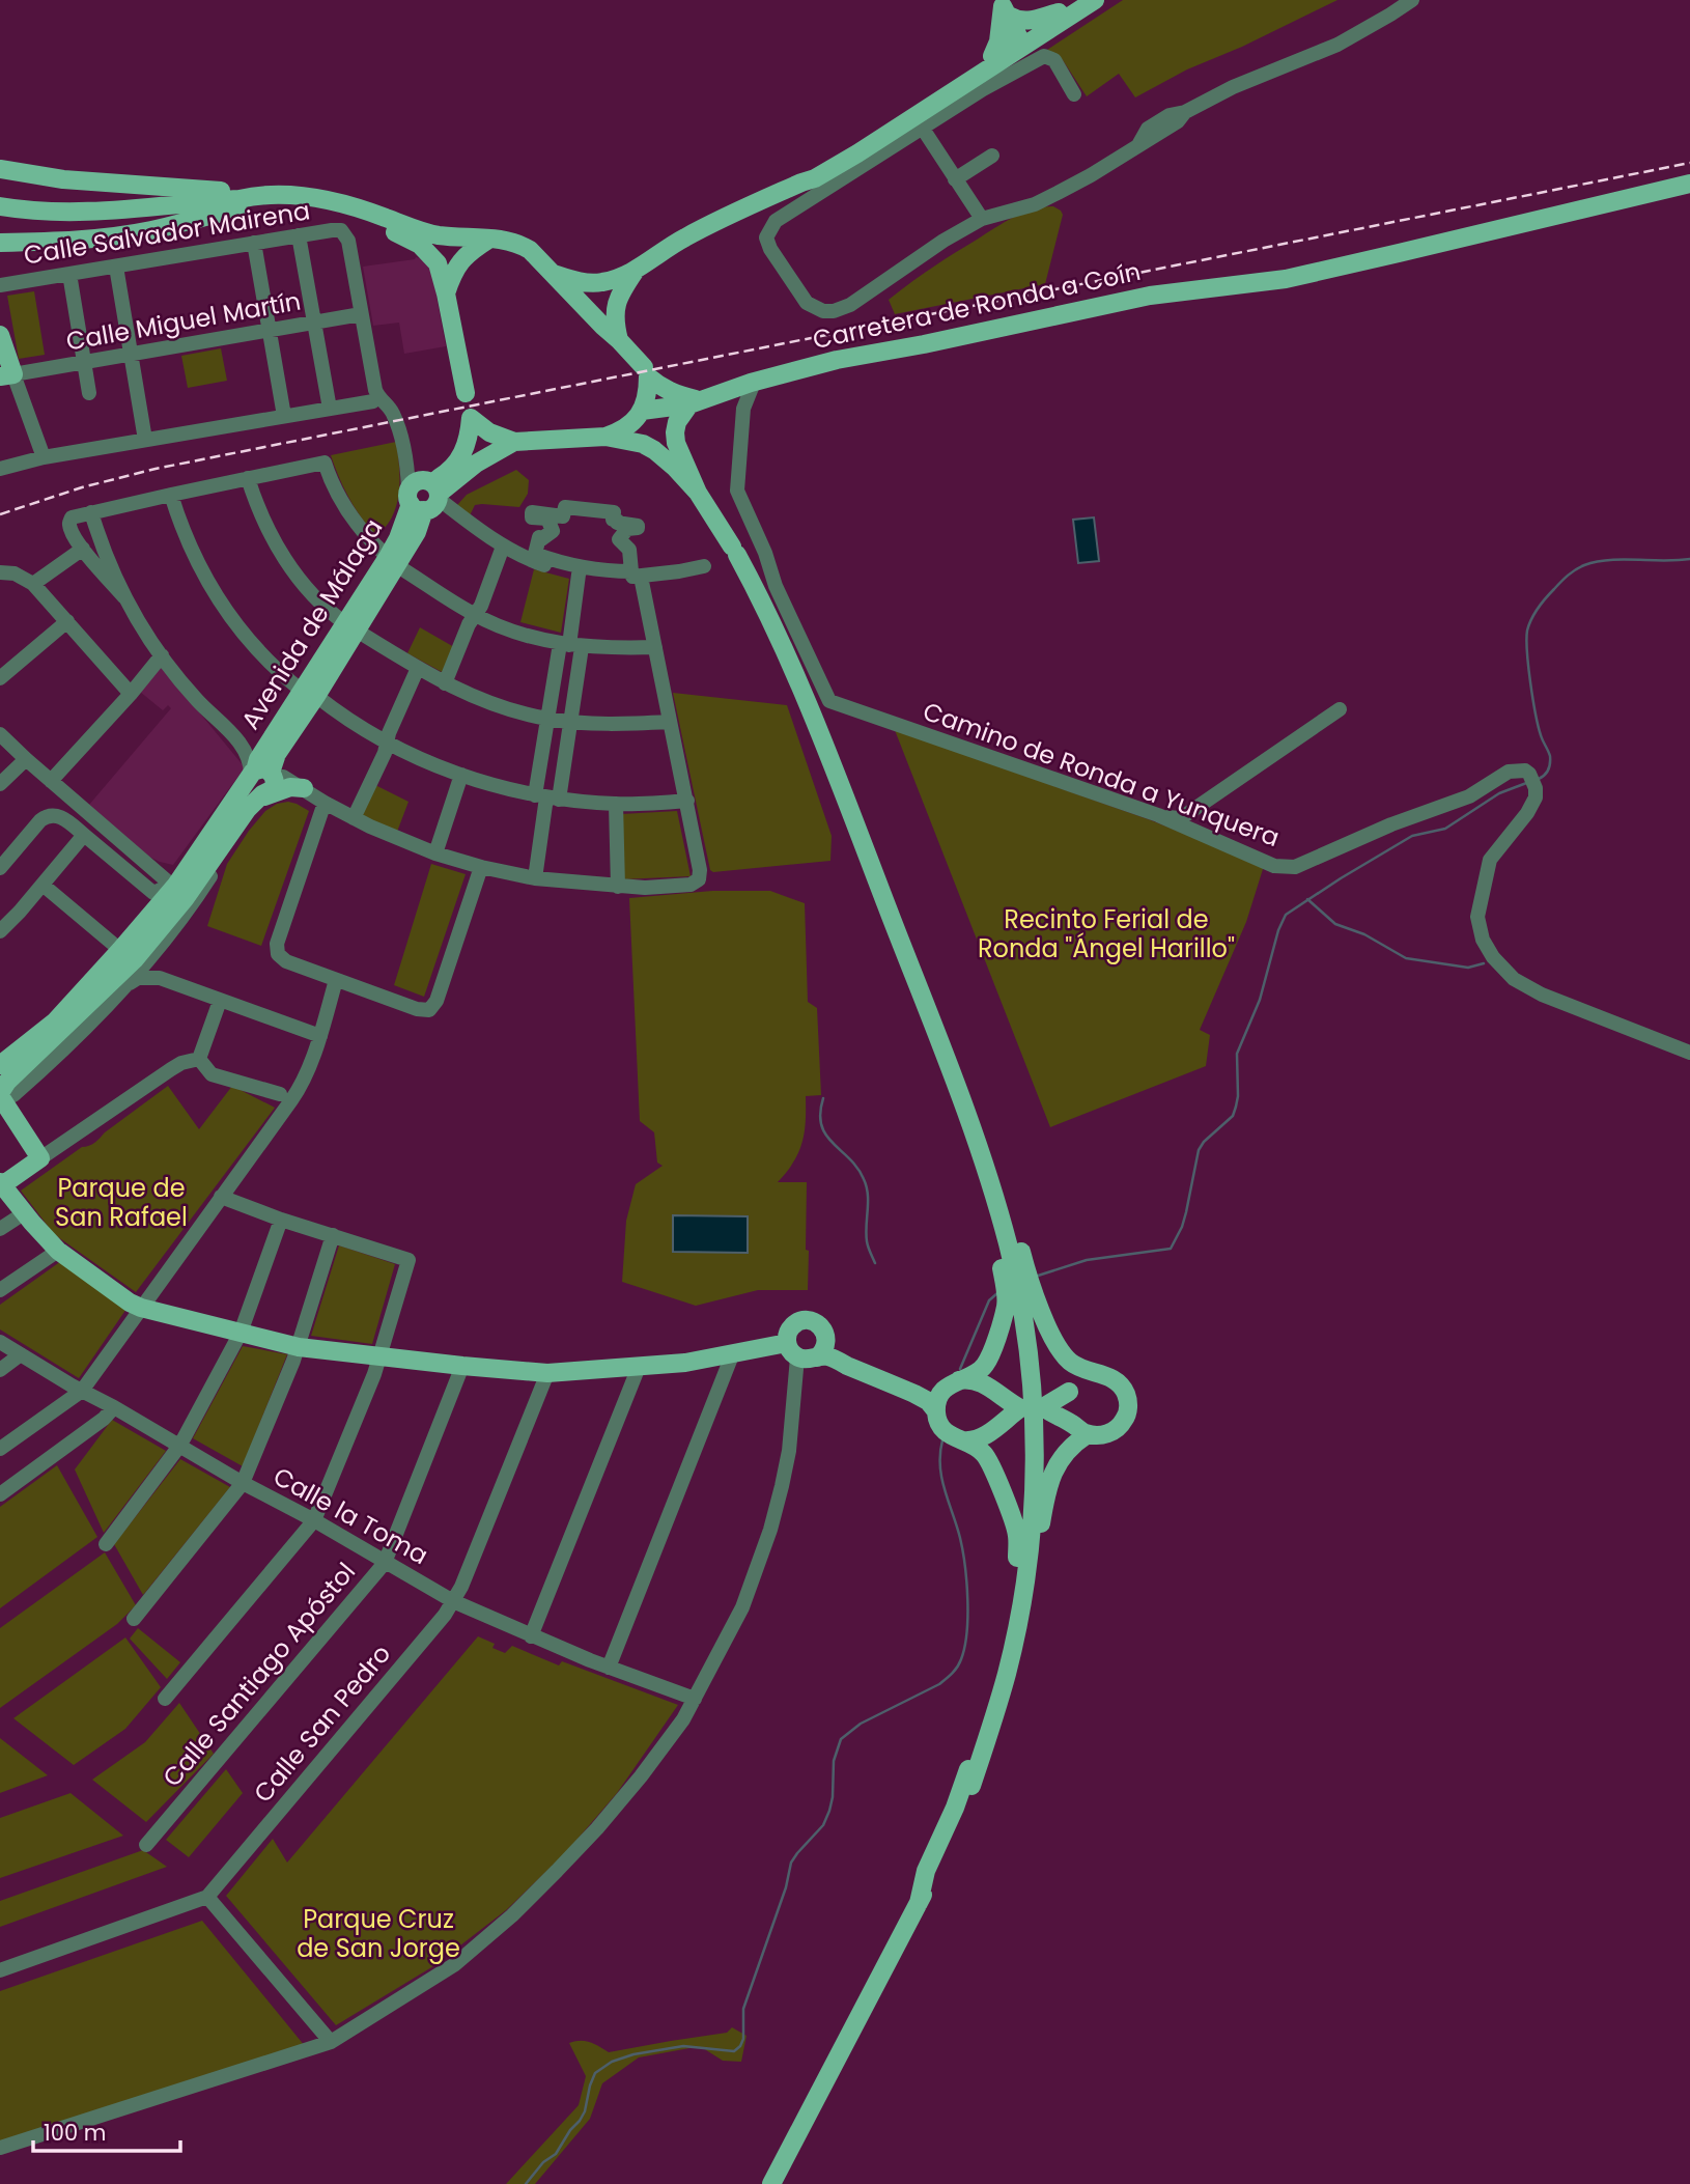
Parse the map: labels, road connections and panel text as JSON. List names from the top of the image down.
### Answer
{
  "streets": {
    "main road": ["Carretera de Ronda a Coín", "Avenida de Málaga"],
    "street": [
      "Calle Salvador Mairena",
      "Calle Miguel Martín",
      "Camino de Ronda a Yunquera",
      "Calle la Toma",
      "Calle Santiago Apóstol",
      "Calle San Pedro"
    ]
  },
  "crossings": [
    ["Calle Salvador Mairena", "Calle Miguel Martín"],
    ["Carretera de Ronda a Coín", "Camino de Ronda a Yunquera"],
    ["Calle la Toma", "Calle Santiago Apóstol"],
    ["Calle la Toma", "Calle San Pedro"]
  ],
  "parks": ["Recinto Ferial de Ronda \"Ángel Harillo\"", "Parque de San Rafael", "Parque Cruz de San Jorge"],
  "scale_bar": "100 m"
}
